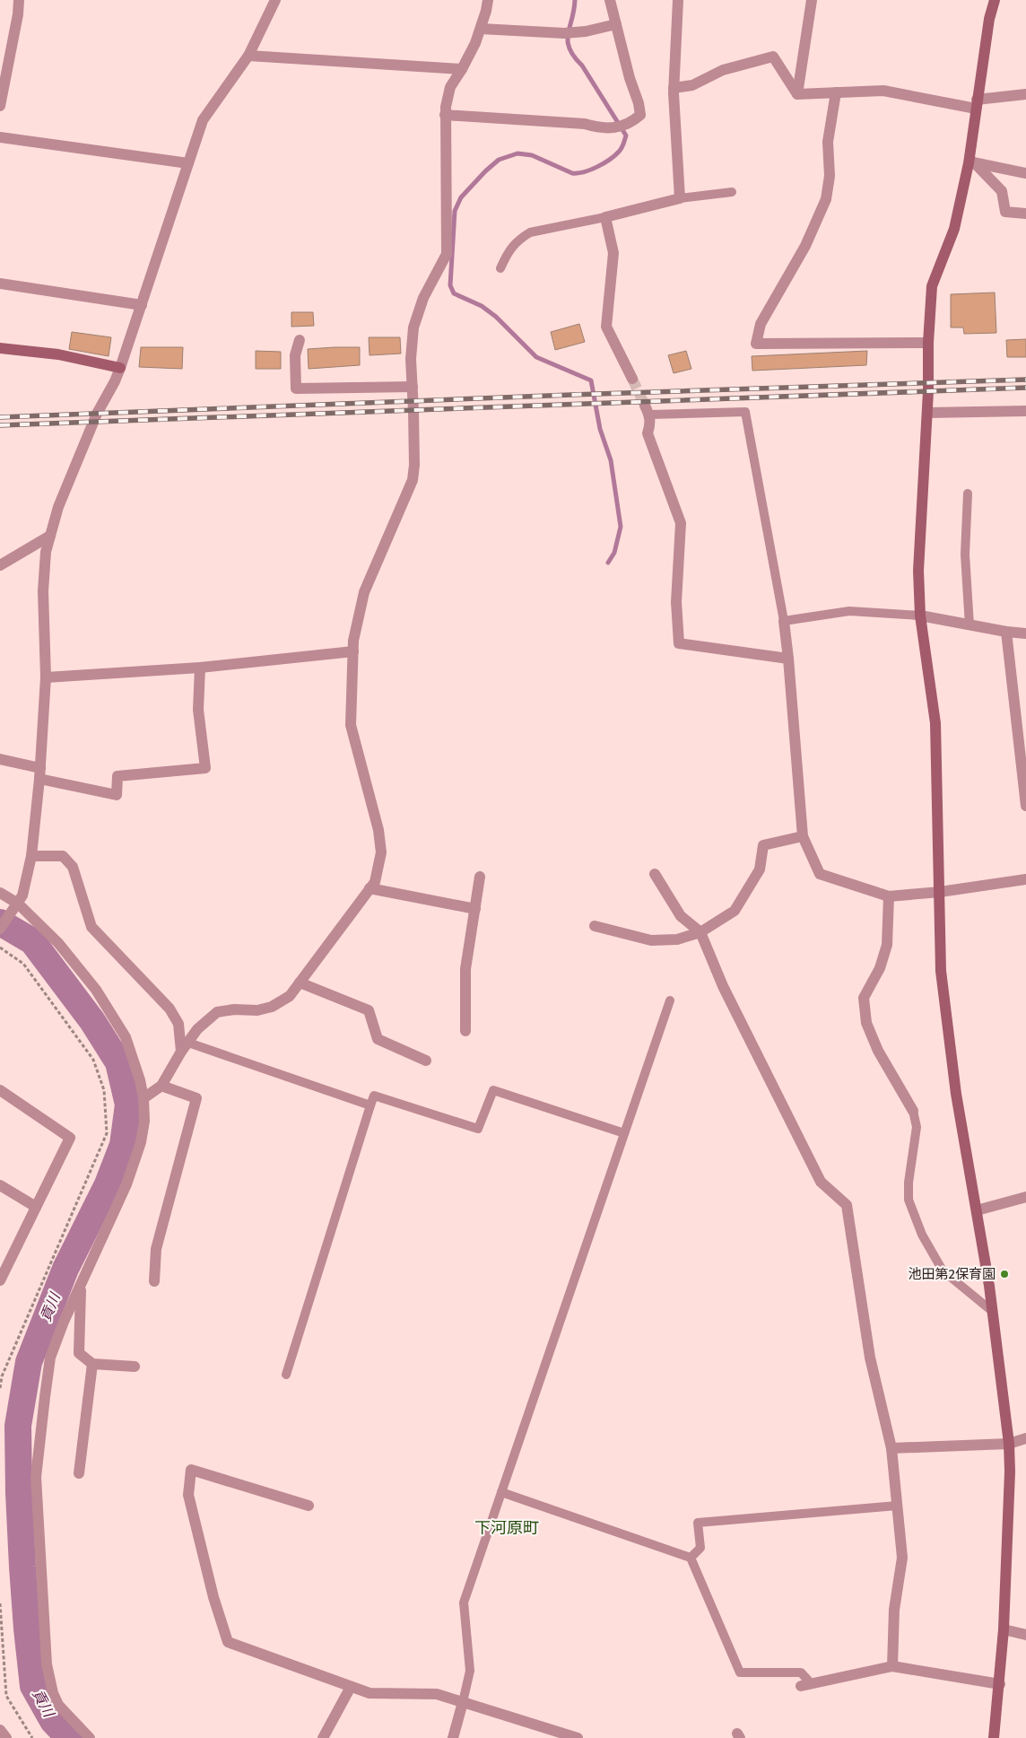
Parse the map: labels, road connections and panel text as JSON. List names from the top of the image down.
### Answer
{
  "districts": ["下河原町"],
  "water": ["貢川"],
  "places": ["池田第2保育園"]
}
